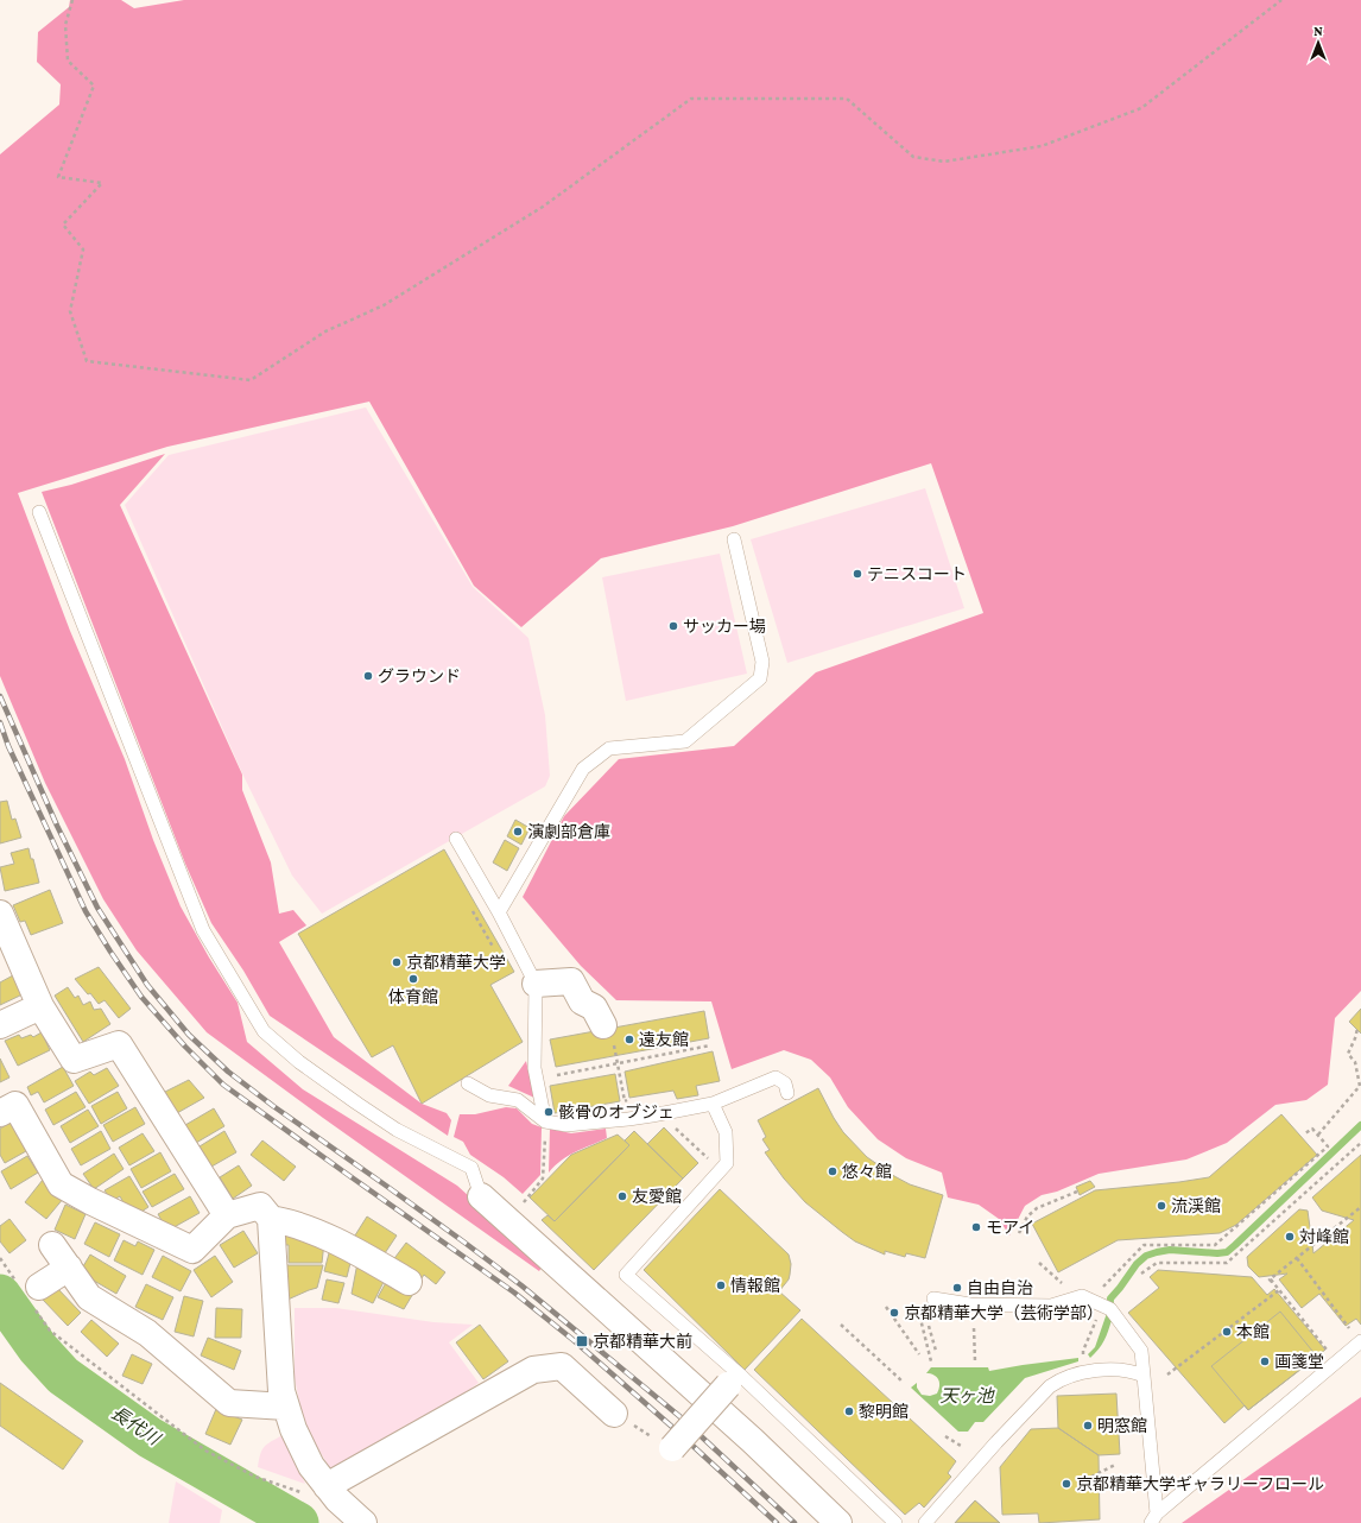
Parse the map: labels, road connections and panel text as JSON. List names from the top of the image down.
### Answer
{
  "water": ["天ヶ池", "長代川"],
  "places": {
    "other": [
      "テニスコート",
      "サッカー場",
      "グラウンド",
      "演劇部倉庫",
      "京都精華大学",
      "体育館",
      "遠友館",
      "骸骨のオブジェ",
      "悠々館",
      "友愛館",
      "流渓館",
      "モアイ",
      "対峰館",
      "情報館",
      "自由自治",
      "京都精華大学（芸術学部）",
      "本館",
      "画箋堂",
      "黎明館",
      "明窓館",
      "京都精華大学ギャラリーフロール"
    ],
    "transit": ["京都精華大前"]
  },
  "north": "top"
}
